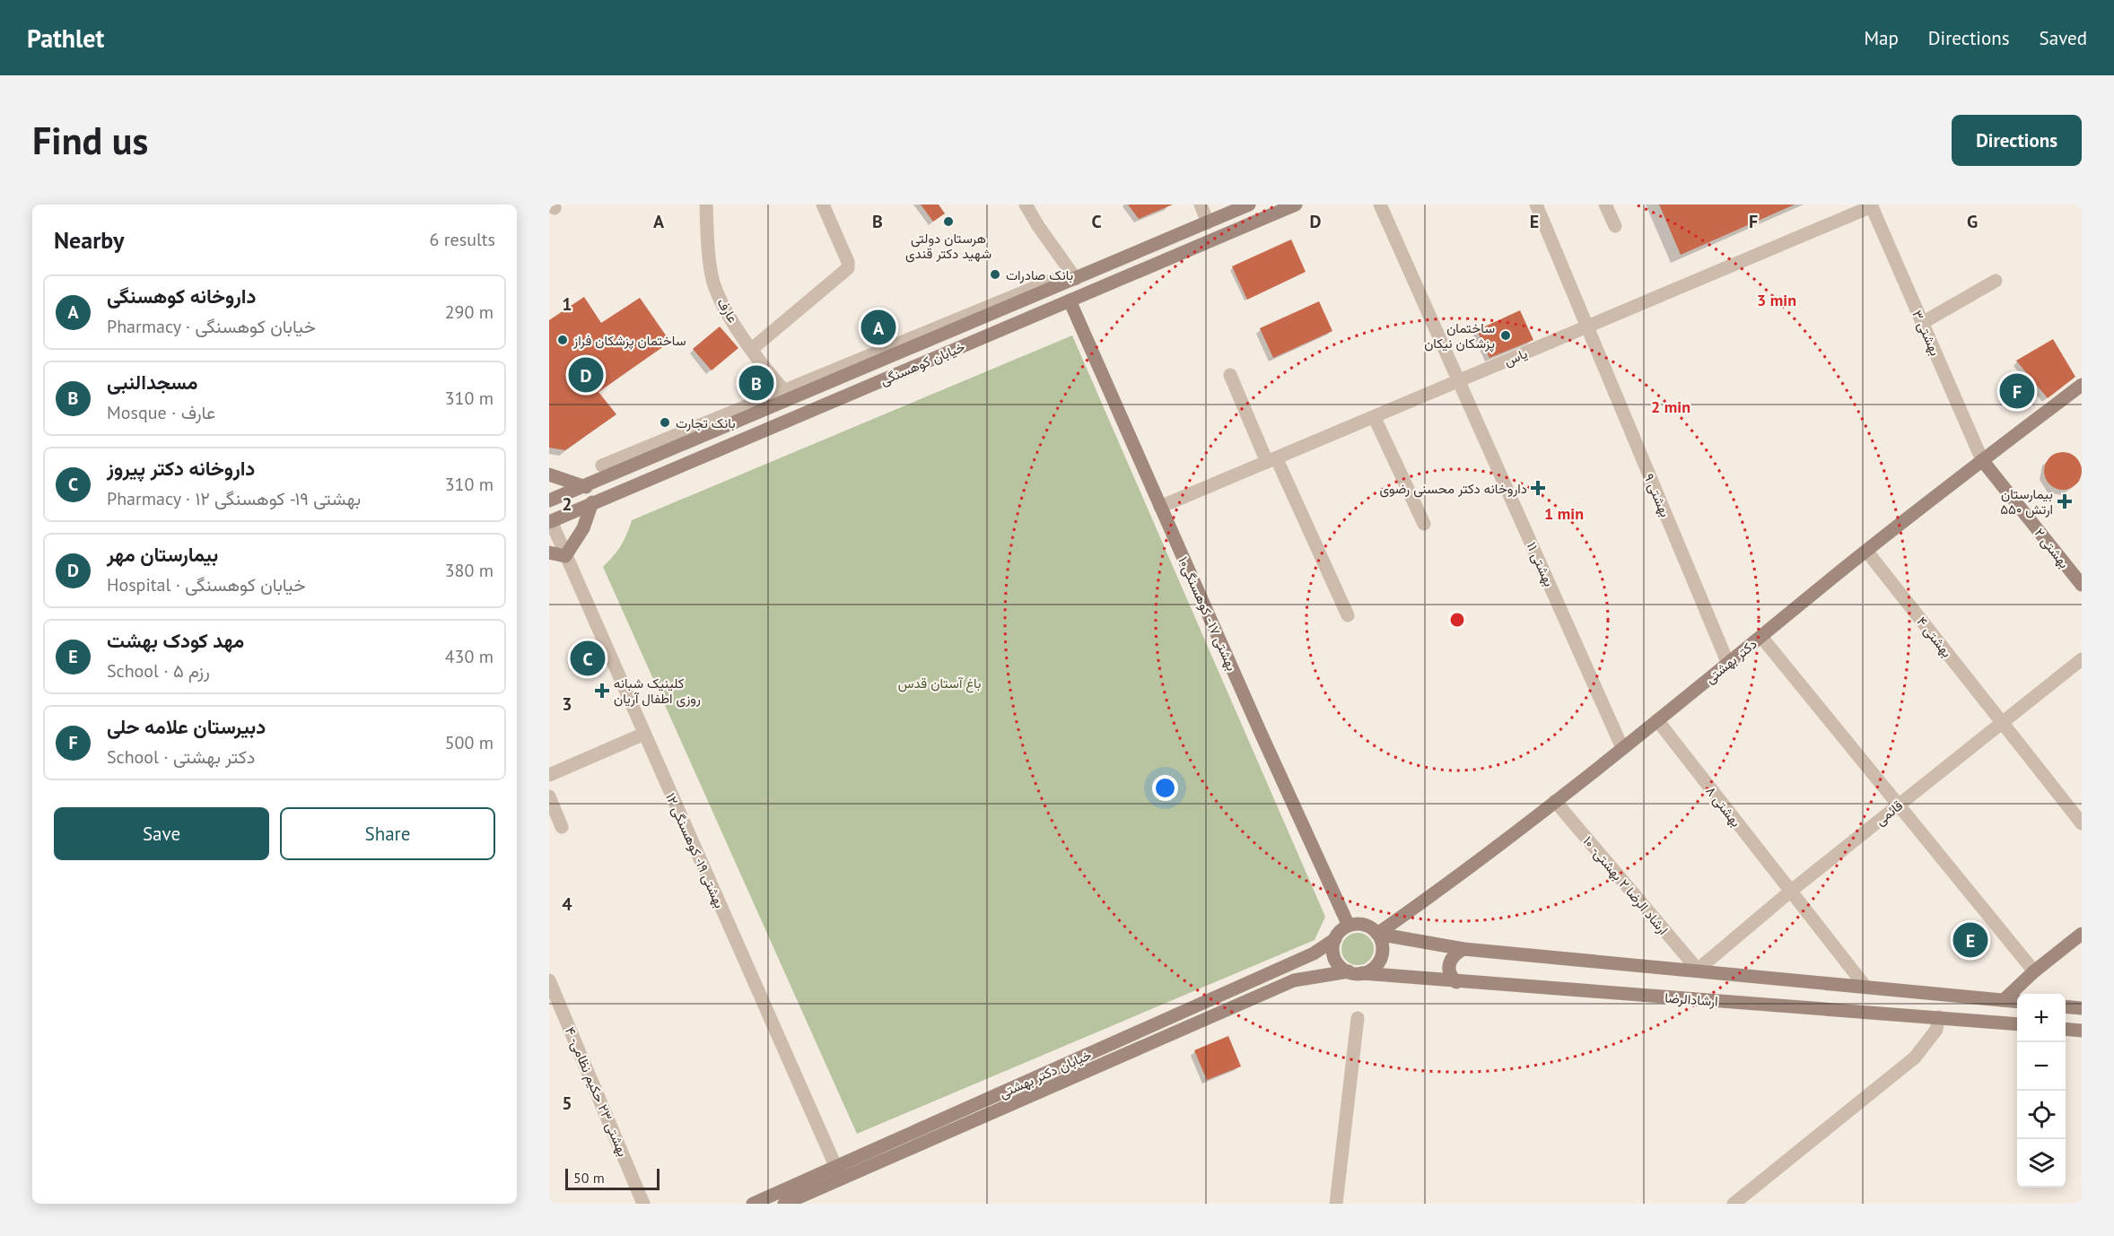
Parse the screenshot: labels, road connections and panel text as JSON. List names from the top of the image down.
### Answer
{
  "streets": {
    "street": [
      "عارف",
      "بهشتی ۳",
      "یاس",
      "خیابان کوهسنگی",
      "بهشتی ۹",
      "بهشتی ۲",
      "بهشتی ۱۱",
      "بهشتی ۱۷ - کوهسنگی۱۰",
      "بهشتی ۴",
      "دکتر بهشتی",
      "بهشتی ۸",
      "قائمی",
      "بهشتی ۱۹- کوهسنگی ۱۲",
      "ارشاد الرضا ۲ بهشتی- ۱۰",
      "ارشادالرضا",
      "خیابان دکتر بهشتی",
      "بهشتی ۲۳ حکیم نظامی- ۴"
    ]
  },
  "crossings": [
    ["عارف", "خیابان کوهسنگی"],
    ["بهشتی ۳", "یاس"],
    ["بهشتی ۳", "بهشتی ۲"],
    ["بهشتی ۳", "دکتر بهشتی"],
    ["یاس", "بهشتی ۹"],
    ["یاس", "بهشتی ۱۱"],
    ["یاس", "بهشتی ۱۷ - کوهسنگی۱۰"],
    ["خیابان کوهسنگی", "بهشتی ۱۷ - کوهسنگی۱۰"],
    ["خیابان کوهسنگی", "بهشتی ۱۹- کوهسنگی ۱۲"],
    ["بهشتی ۹", "دکتر بهشتی"],
    ["بهشتی ۲", "دکتر بهشتی"],
    ["بهشتی ۱۱", "دکتر بهشتی"],
    ["بهشتی ۱۷ - کوهسنگی۱۰", "دکتر بهشتی"],
    ["بهشتی ۱۷ - کوهسنگی۱۰", "ارشادالرضا"],
    ["بهشتی ۱۷ - کوهسنگی۱۰", "خیابان دکتر بهشتی"],
    ["بهشتی ۴", "دکتر بهشتی"],
    ["بهشتی ۴", "قائمی"],
    ["دکتر بهشتی", "بهشتی ۸"],
    ["دکتر بهشتی", "ارشاد الرضا ۲ بهشتی- ۱۰"],
    ["دکتر بهشتی", "ارشادالرضا"],
    ["دکتر بهشتی", "خیابان دکتر بهشتی"],
    ["بهشتی ۸", "قائمی"],
    ["قائمی", "ارشاد الرضا ۲ بهشتی- ۱۰"],
    ["بهشتی ۱۹- کوهسنگی ۱۲", "خیابان دکتر بهشتی"],
    ["ارشادالرضا", "خیابان دکتر بهشتی"]
  ],
  "parks": ["باغ آستان قدس"],
  "places": {
    "other": [
      "هرستان دولتی شهید دکتر قندی",
      "بانک صادرات",
      "ساختمان پزشکان نیکان",
      "ساختمان پزشکان فراز",
      "بانک تجارت"
    ],
    "health": ["داروخانه دکتر محسنی رضوی", "بیمارستان ۵۵۰ ارتش", "کلینیک شبانه روزی اطفال آریان"]
  },
  "scale_bar": "50 m",
  "page": {
    "header": "Pathlet",
    "nav": ["Map", "Directions", "Saved"],
    "buttons": [
      "Directions",
      ["Save", "Share"]
    ],
    "title": "Find us",
    "heading": ["Nearby", "6 results"],
    "list": [
      {
        "mark": "A",
        "name": "داروخانه کوهسنگی",
        "note": "Pharmacy · خیابان کوهسنگی",
        "value": "290 m"
      },
      {
        "mark": "B",
        "name": "مسجدالنبی",
        "note": "Mosque · عارف",
        "value": "310 m"
      },
      {
        "mark": "C",
        "name": "داروخانه دکتر پیروز",
        "note": "Pharmacy · بهشتی ۱۹- کوهسنگی ۱۲",
        "value": "310 m"
      },
      {
        "mark": "D",
        "name": "بیمارستان مهر",
        "note": "Hospital · خیابان کوهسنگی",
        "value": "380 m"
      },
      {
        "mark": "E",
        "name": "مهد کودک بهشت",
        "note": "School · رزم ۵",
        "value": "430 m"
      },
      {
        "mark": "F",
        "name": "دبیرستان علامه حلی",
        "note": "School · دکتر بهشتی",
        "value": "500 m"
      }
    ],
    "pins": [
      "A",
      "D",
      "B",
      "F",
      "C",
      "E"
    ],
    "map_buttons": ["+", "−"],
    "scale": "50 m"
  },
  "grid": {
    "columns": [
      "A",
      "B",
      "C",
      "D",
      "E",
      "F",
      "G"
    ],
    "rows": [
      "1",
      "2",
      "3",
      "4",
      "5"
    ]
  },
  "rings": ["3 min", "2 min", "1 min"]
}
